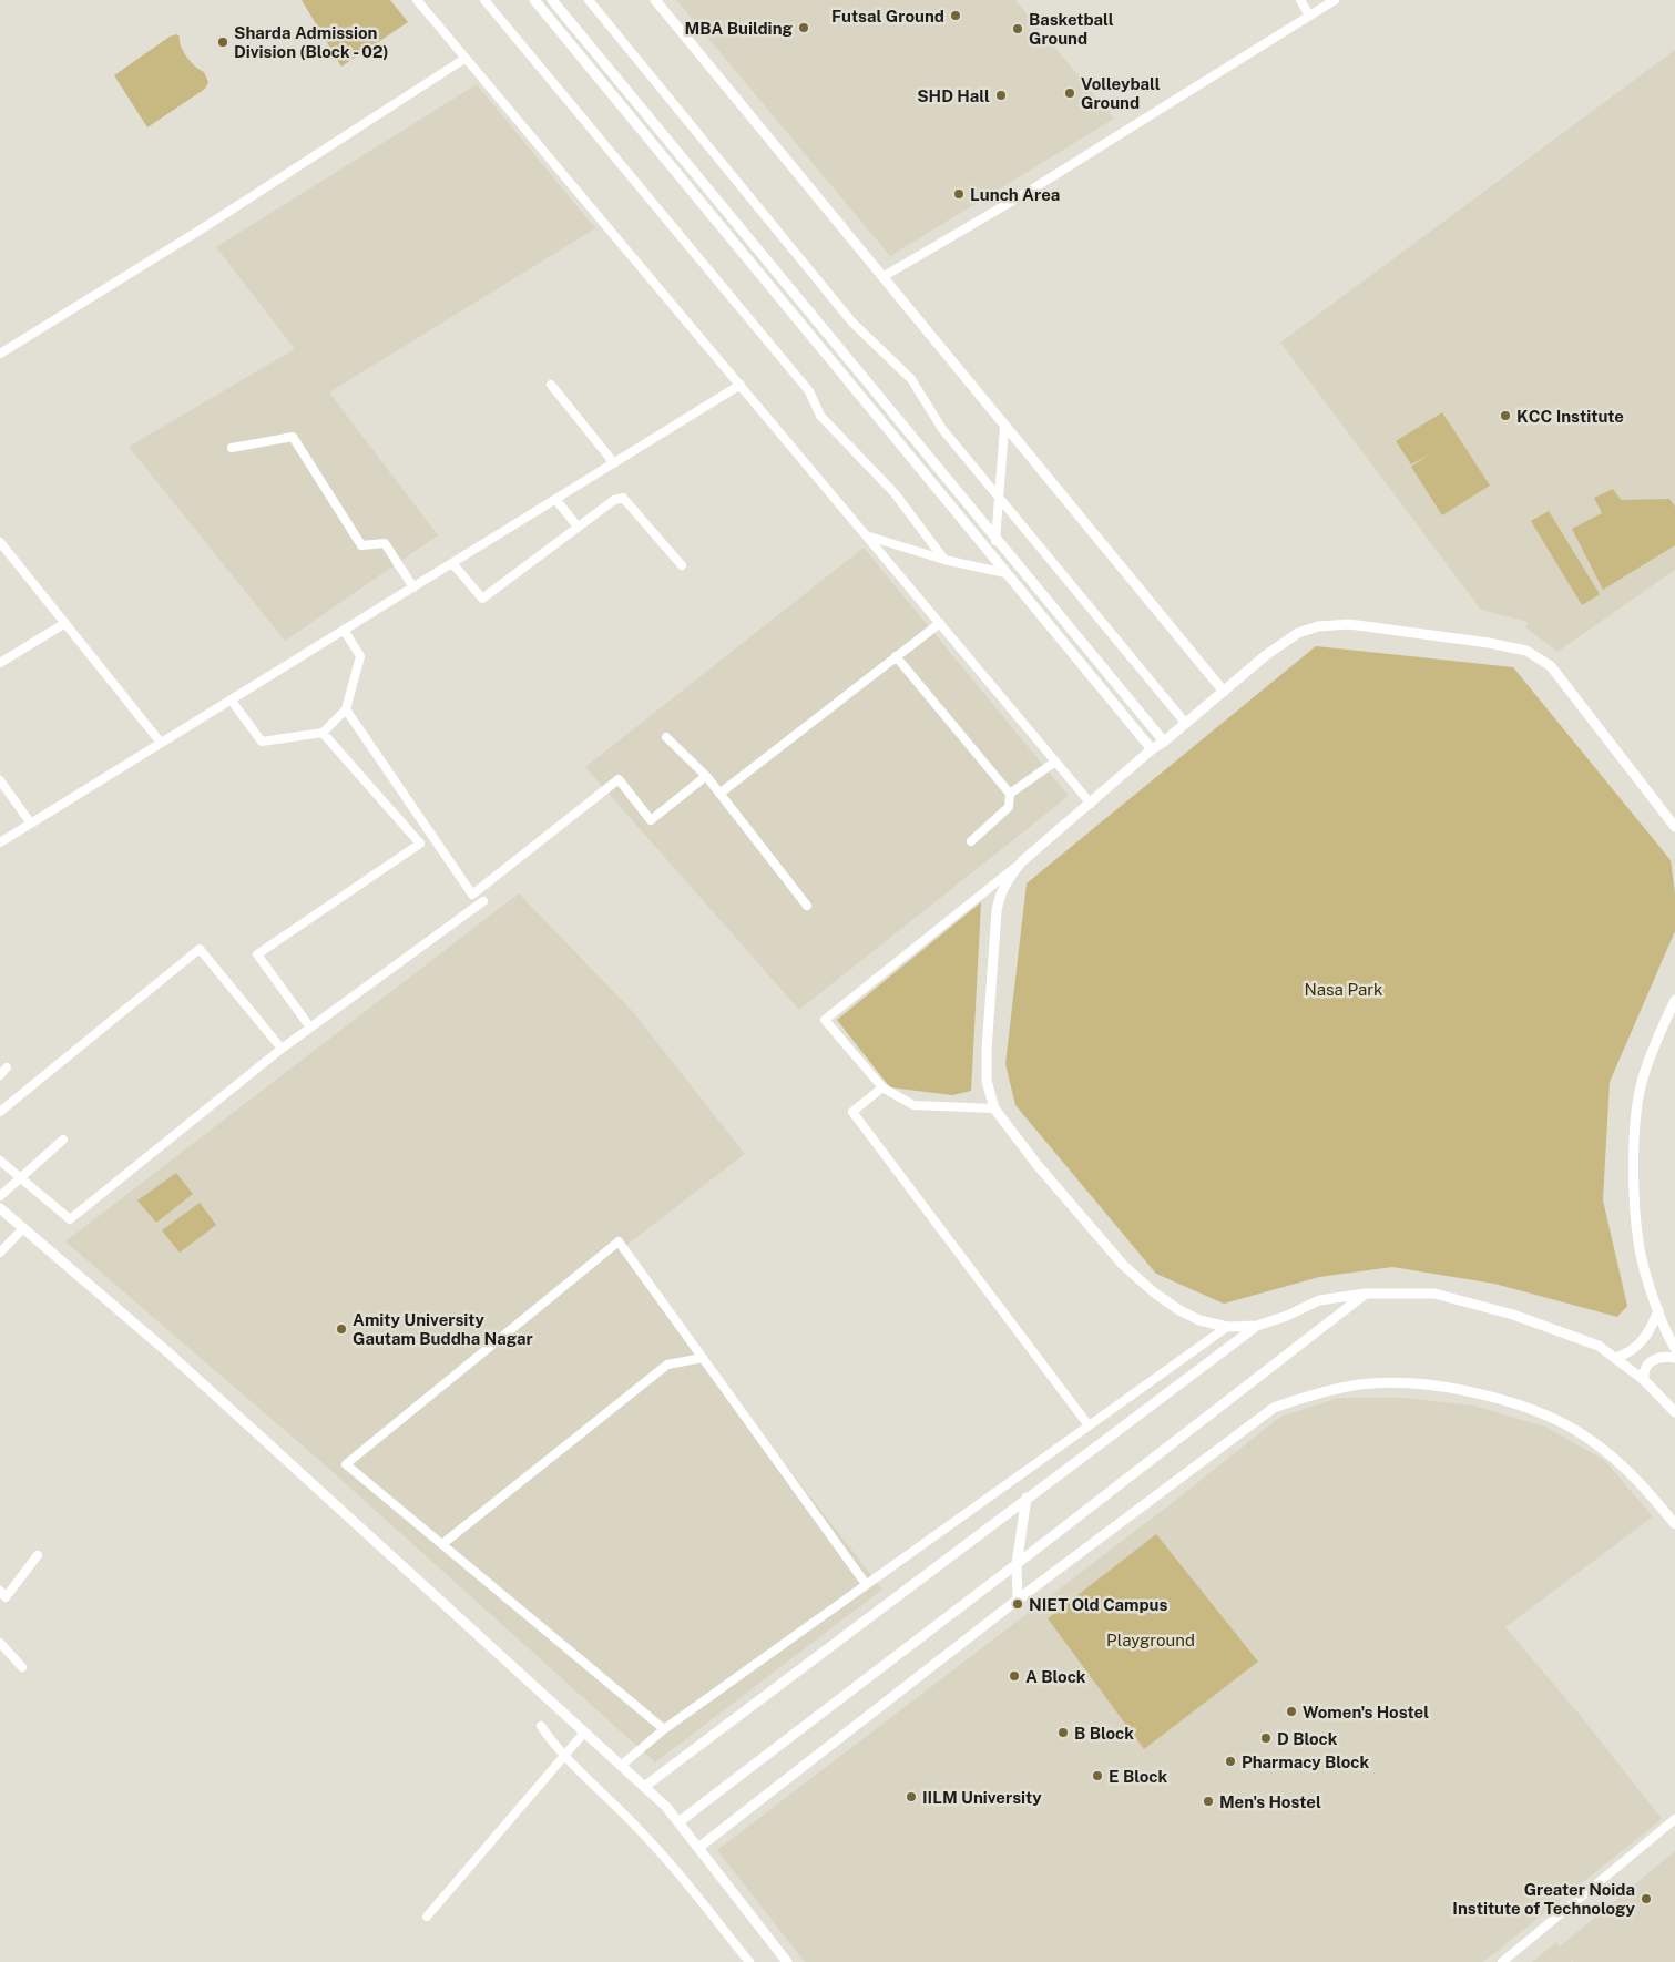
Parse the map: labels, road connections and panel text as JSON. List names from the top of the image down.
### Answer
{
  "parks": ["Nasa Park", "Playground"],
  "places": [
    "Futsal Ground",
    "MBA Building",
    "Basketball Ground",
    "Sharda Admission Division (Block - 02)",
    "Volleyball Ground",
    "SHD Hall",
    "Lunch Area",
    "KCC Institute",
    "Amity University Gautam Buddha Nagar",
    "NIET Old Campus",
    "A Block",
    "Women's Hostel",
    "B Block",
    "D Block",
    "Pharmacy Block",
    "E Block",
    "IILM University",
    "Men's Hostel",
    "Greater Noida Institute of Technology"
  ]
}
